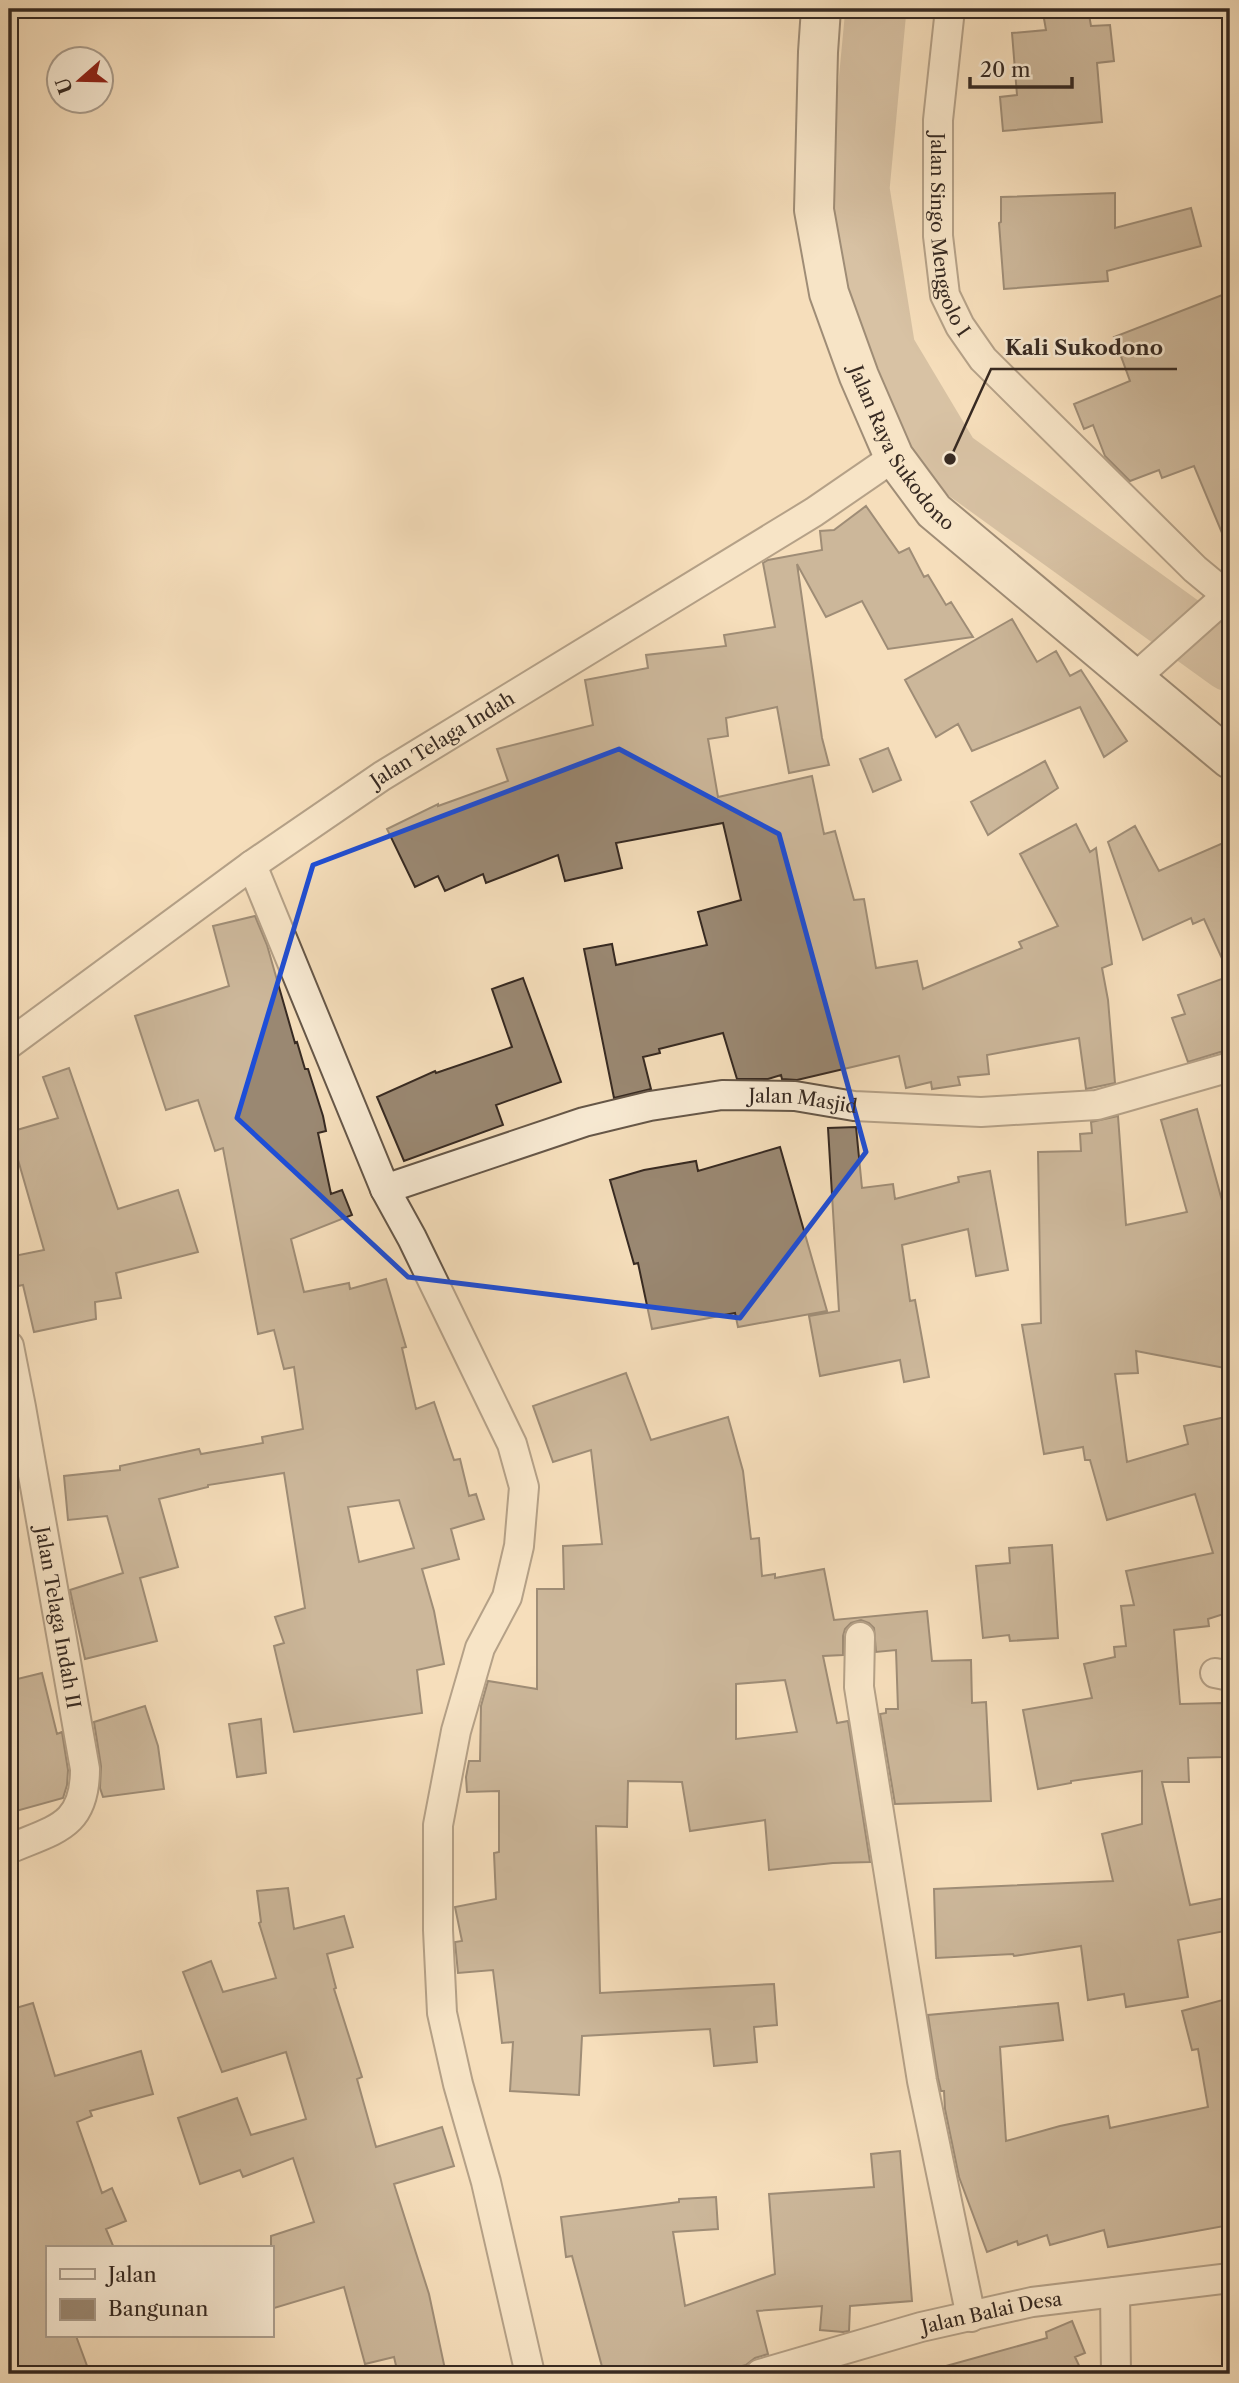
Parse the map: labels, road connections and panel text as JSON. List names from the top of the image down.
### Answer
{
  "streets": {
    "main road": ["Jalan Raya Sukodono"],
    "street": [
      "Jalan Singo Menggolo I",
      "Jalan Telaga Indah",
      "Jalan Masjid",
      "Jalan Telaga Indah II",
      "Jalan Balai Desa"
    ]
  },
  "crossings": [
    ["Jalan Raya Sukodono", "Jalan Telaga Indah"]
  ],
  "places": ["Kali Sukodono"],
  "legend": ["Jalan", "Bangunan"],
  "scale_bar": "20 m",
  "north": "left"
}
